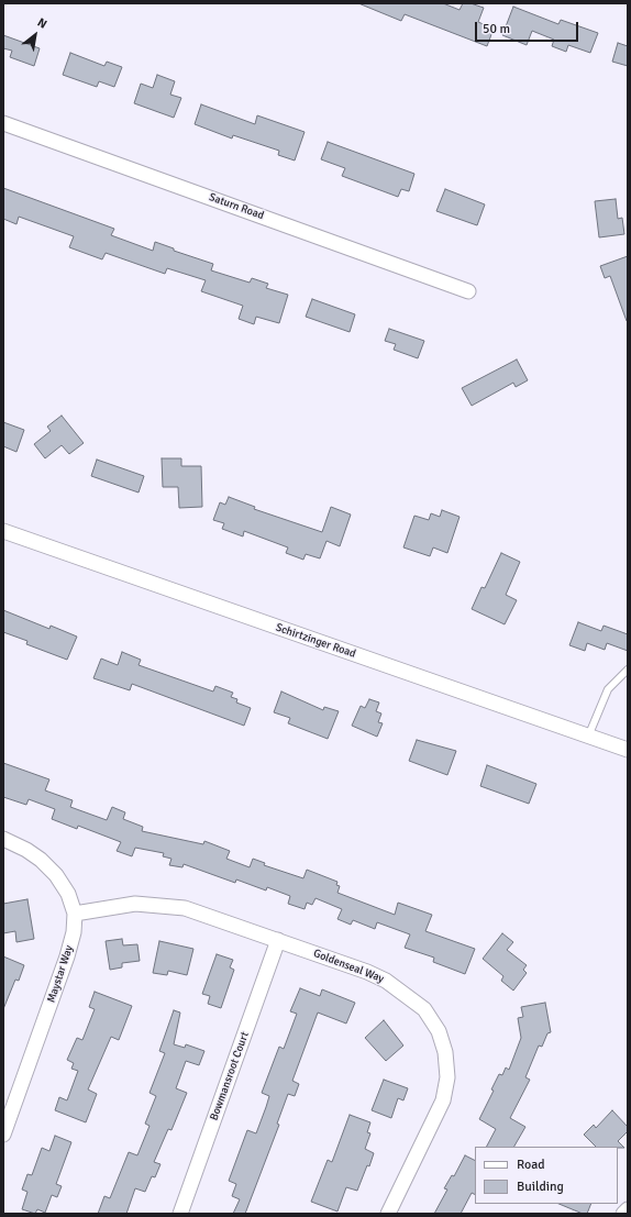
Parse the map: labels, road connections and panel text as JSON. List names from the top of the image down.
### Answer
{
  "streets": {
    "street": [
      "Saturn Road",
      "Schirtzinger Road",
      "Goldenseal Way",
      "Maystar Way",
      "Bowmansroot Court"
    ]
  },
  "crossings": [
    ["Goldenseal Way", "Maystar Way"],
    ["Goldenseal Way", "Bowmansroot Court"]
  ],
  "legend": ["Road", "Building"],
  "scale_bar": "50 m",
  "north": "top right"
}
